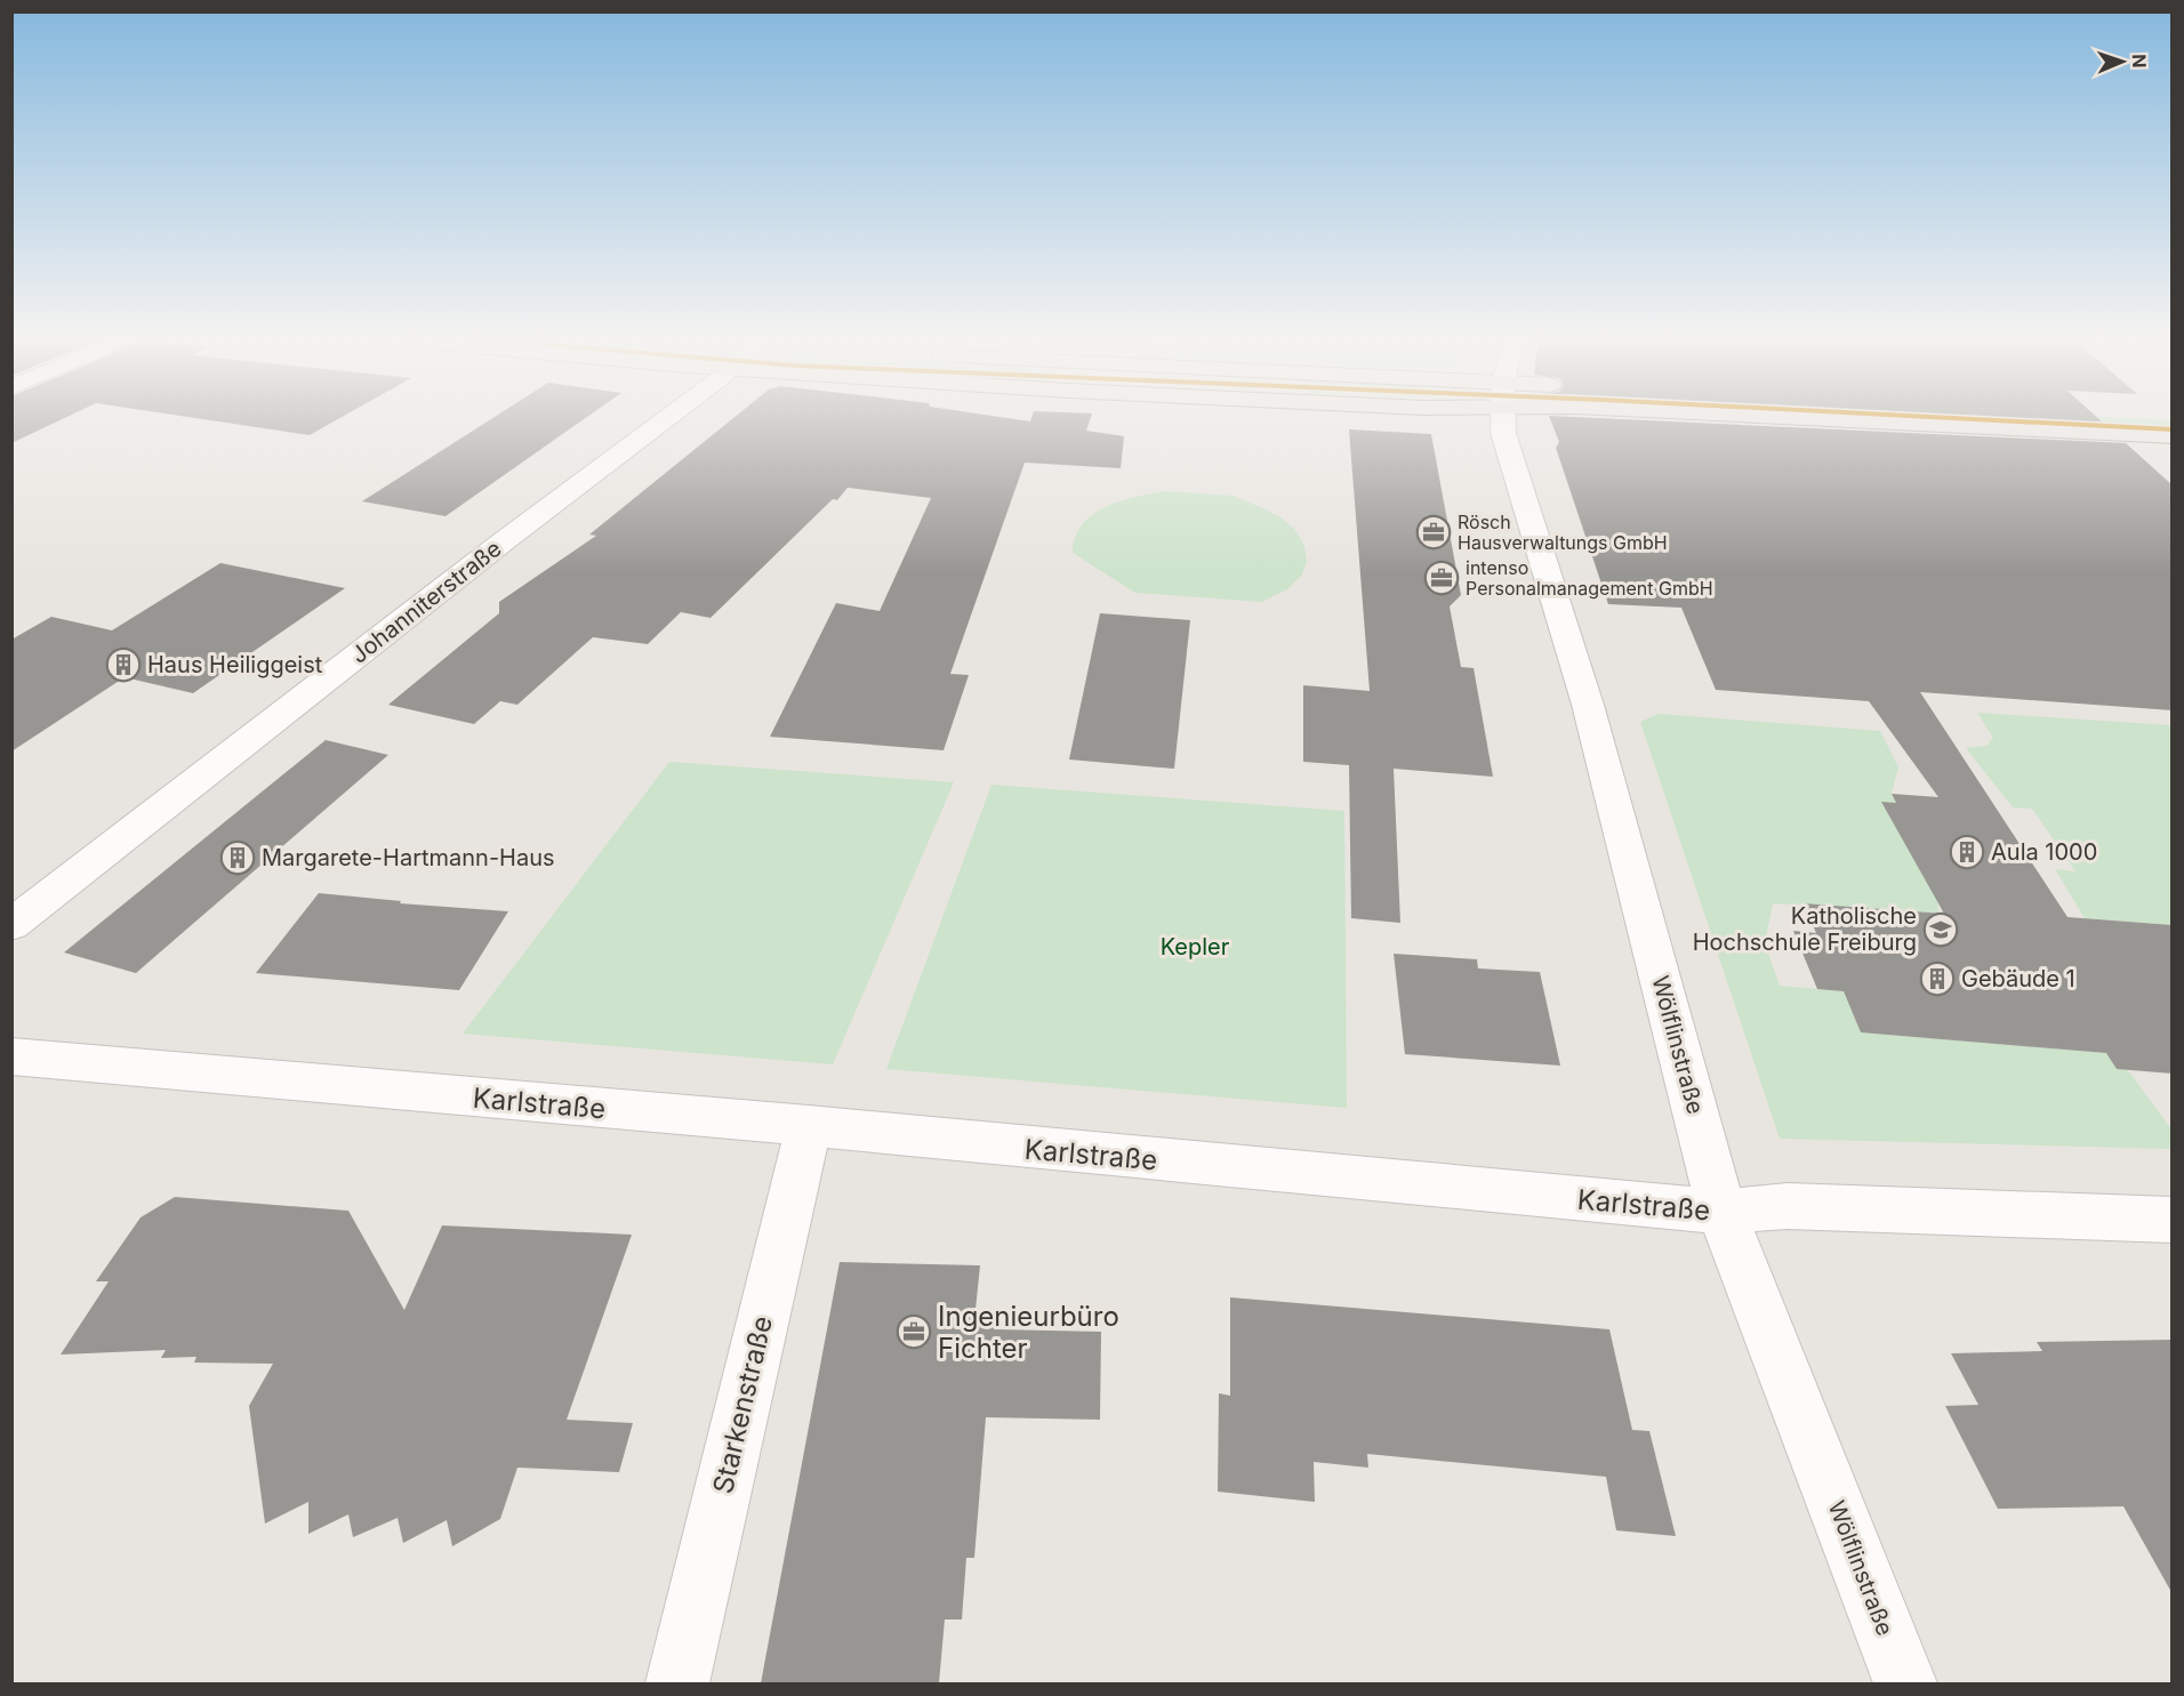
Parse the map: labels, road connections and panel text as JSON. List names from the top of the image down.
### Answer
{
  "streets": {
    "street": [
      "Johanniterstraße",
      "Wölflinstraße",
      "Karlstraße",
      "Starkenstraße"
    ]
  },
  "crossings": [
    ["Wölflinstraße", "Karlstraße"],
    ["Karlstraße", "Starkenstraße"]
  ],
  "parks": ["Kepler"],
  "places": {
    "office": ["Rösch Hausverwaltungs GmbH", "intenso Personalmanagement GmbH", "Ingenieurbüro Fichter"],
    "building": [
      "Haus Heiliggeist",
      "Aula 1000",
      "Margarete-Hartmann-Haus",
      "Gebäude 1"
    ],
    "school or university": ["Katholische Hochschule Freiburg"]
  },
  "north": "right"
}
